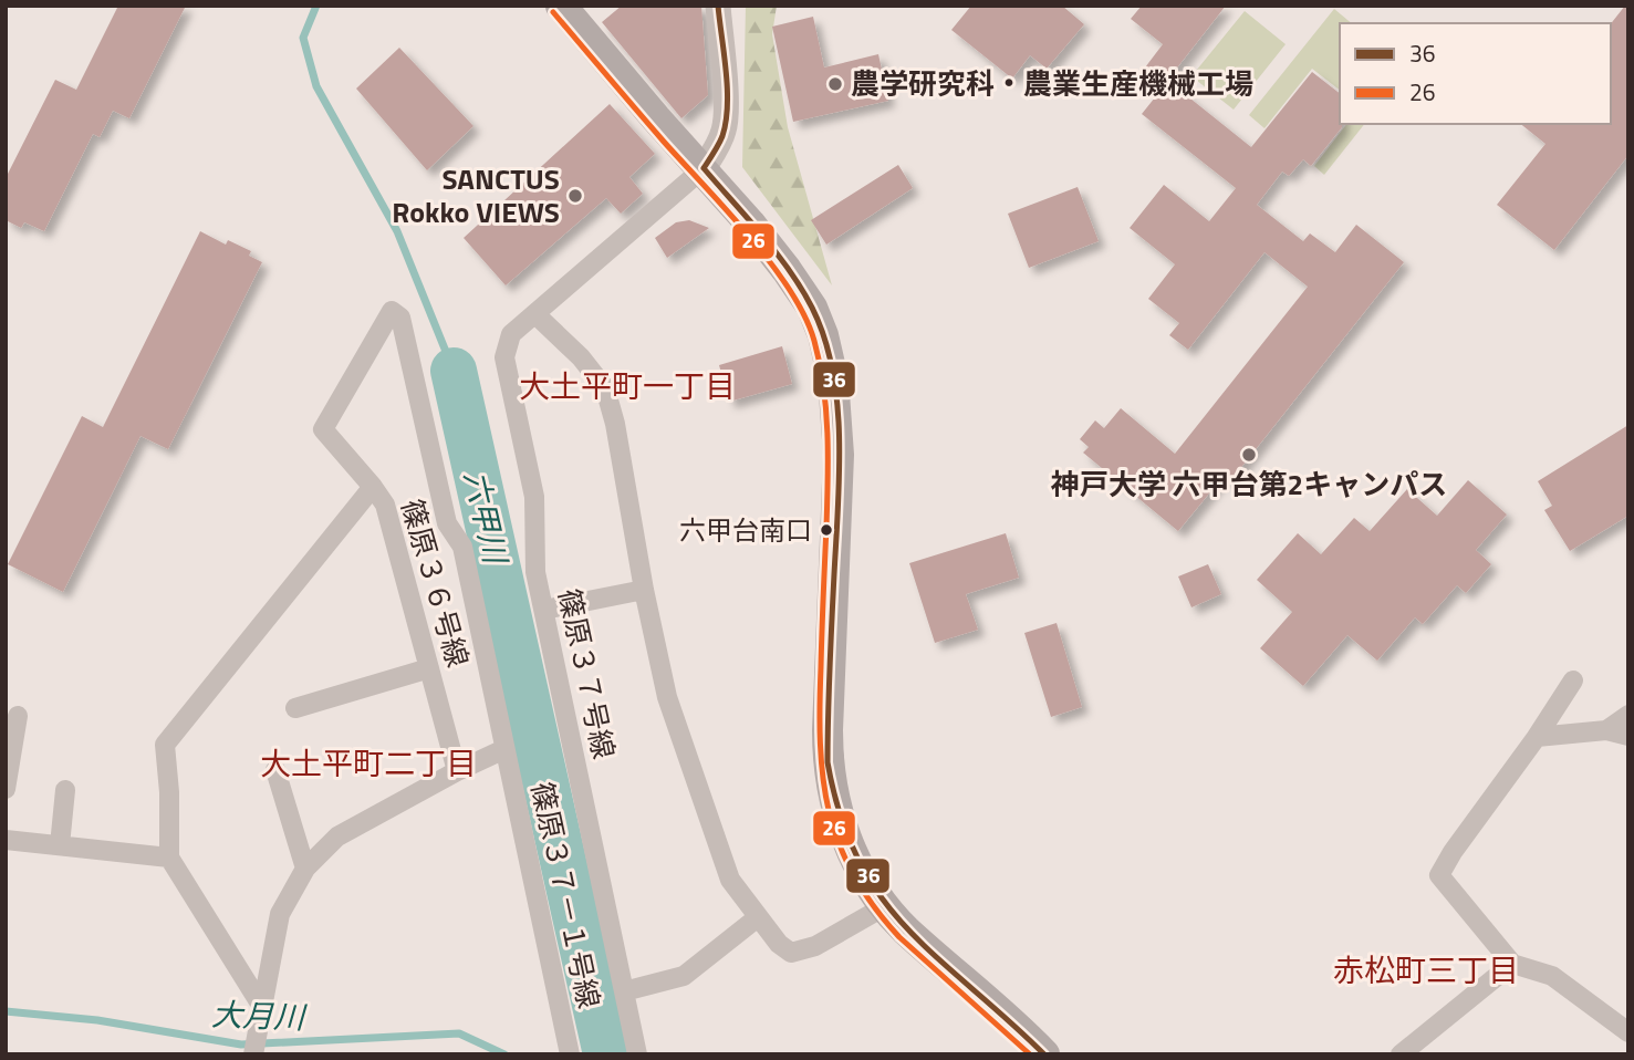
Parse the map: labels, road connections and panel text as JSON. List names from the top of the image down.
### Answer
{
  "streets": {
    "street": ["篠原３６号線", "篠原３７号線", "篠原３７－１号線"]
  },
  "crossings": [
    ["篠原３６号線", "篠原３７－１号線"]
  ],
  "districts": ["大土平町一丁目", "大土平町二丁目", "赤松町三丁目"],
  "water": ["六甲川", "大月川"],
  "places": [
    "農学研究科・農業生産機械工場",
    "SANCTUS Rokko VIEWS",
    "神戸大学 六甲台第2キャンパス",
    "六甲台南口"
  ],
  "lines": ["transit line 36", "transit line 26"],
  "legend": ["36", "26"]
}
